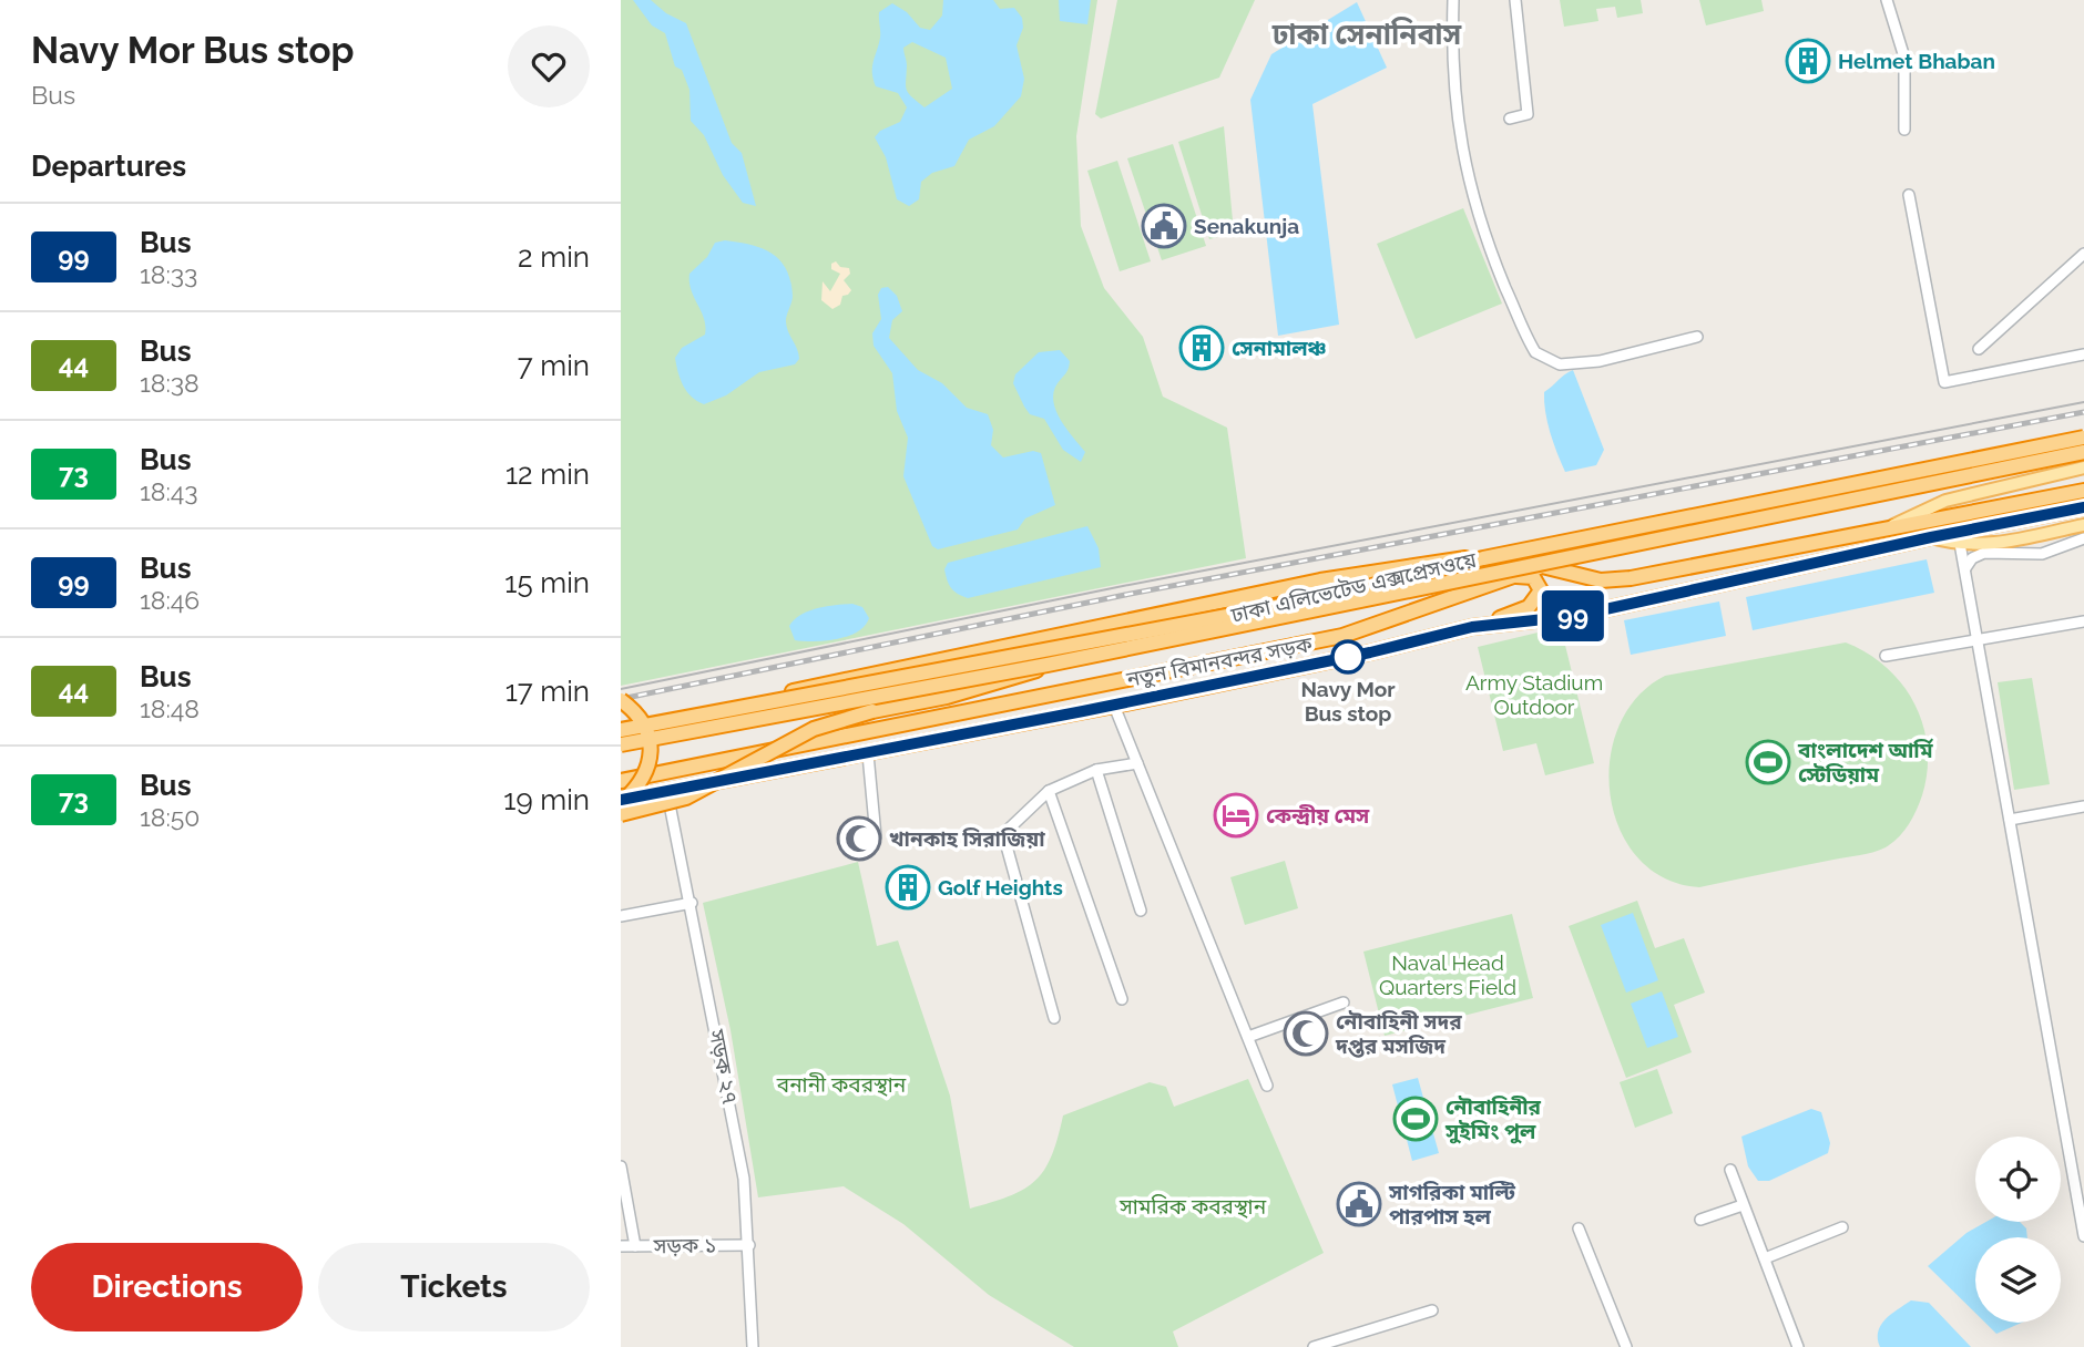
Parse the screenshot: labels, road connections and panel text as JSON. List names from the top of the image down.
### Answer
{
  "streets": {
    "highway": ["ঢাকা এলিভেটেড এক্সপ্রেসওয়ে", "নতুন বিমানবন্দর সড়ক"],
    "street": ["সড়ক ২৭", "সড়ক ১"]
  },
  "crossings": [
    ["নতুন বিমানবন্দর সড়ক", "সড়ক ২৭"],
    ["সড়ক ২৭", "সড়ক ১"]
  ],
  "districts": ["ঢাকা সেনানিবাস"],
  "parks": [
    "Army Stadium Outdoor",
    "Naval Head Quarters Field",
    "বনানী কবরস্থান",
    "সামরিক কবরস্থান"
  ],
  "places": {
    "building": ["Helmet Bhaban", "সেনামালঞ্চ", "Golf Heights"],
    "public building": ["Senakunja", "সাগরিকা মাল্টি পারপাস হল"],
    "other": ["Navy Mor Bus stop"],
    "sports": ["বাংলাদেশ আর্মি স্টেডিয়াম", "নৌবাহিনীর সুইমিং পুল"],
    "hotel": ["কেন্দ্রীয় মেস"],
    "mosque": ["খানকাহ সিরাজিয়া", "নৌবাহিনী সদর দপ্তর মসজিদ"]
  },
  "lines": ["bus line 99"],
  "page": {
    "heading": [
      ["Navy Mor Bus stop", "Bus"],
      "Departures"
    ],
    "on_map": "99",
    "list": [
      {
        "mark": "99",
        "name": "Bus",
        "note": "18:33",
        "value": "2 min"
      },
      {
        "mark": "44",
        "name": "Bus",
        "note": "18:38",
        "value": "7 min"
      },
      {
        "mark": "73",
        "name": "Bus",
        "note": "18:43",
        "value": "12 min"
      },
      {
        "mark": "99",
        "name": "Bus",
        "note": "18:46",
        "value": "15 min"
      },
      {
        "mark": "44",
        "name": "Bus",
        "note": "18:48",
        "value": "17 min"
      },
      {
        "mark": "73",
        "name": "Bus",
        "note": "18:50",
        "value": "19 min"
      }
    ],
    "buttons": ["Directions", "Tickets"]
  }
}
